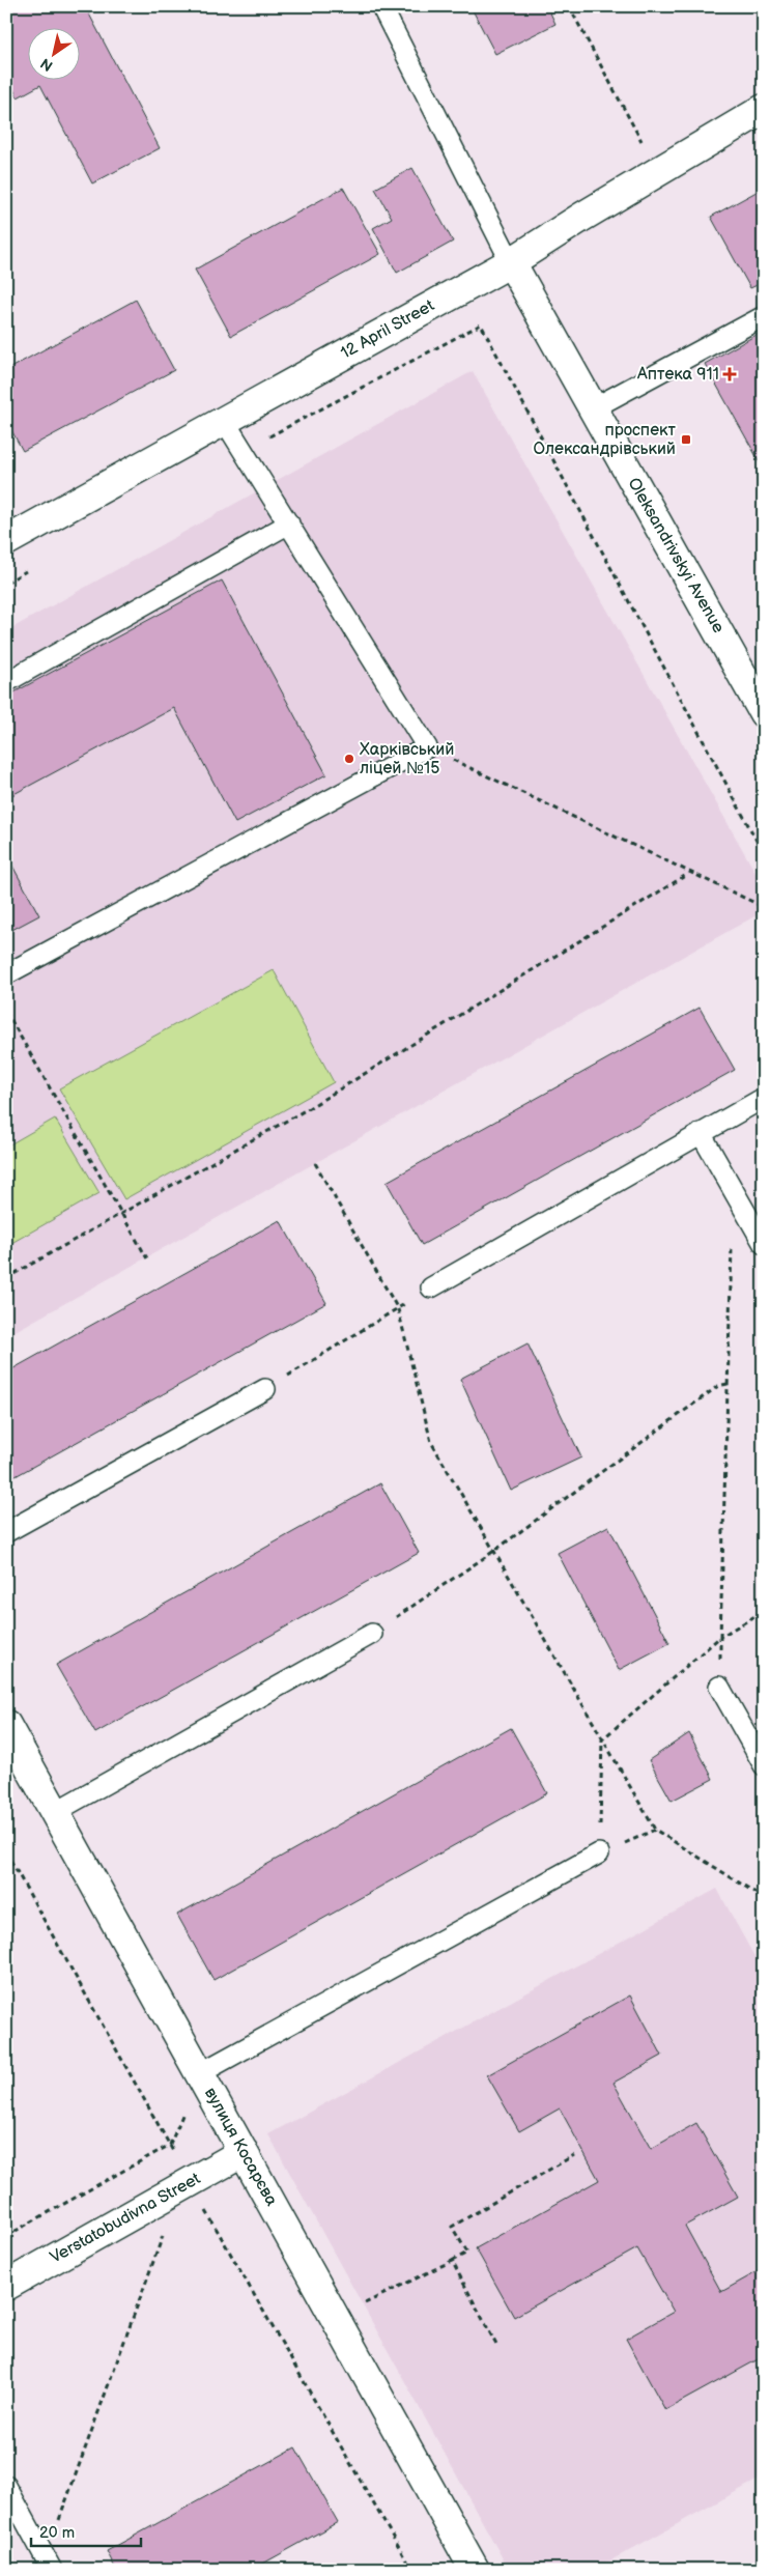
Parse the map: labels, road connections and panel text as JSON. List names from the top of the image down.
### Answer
{
  "streets": {
    "street": [
      "12 April Street",
      "Oleksandrivskyi Avenue",
      "вулиця Косарєва",
      "Verstatobudivna Street"
    ]
  },
  "crossings": [
    ["12 April Street", "Oleksandrivskyi Avenue"],
    ["вулиця Косарєва", "Verstatobudivna Street"]
  ],
  "places": {
    "health": ["Аптека 911"],
    "transit": ["проспект Олександрівський"],
    "other": ["Харківський ліцей №15"]
  },
  "scale_bar": "20 m",
  "north": "bottom left"
}
